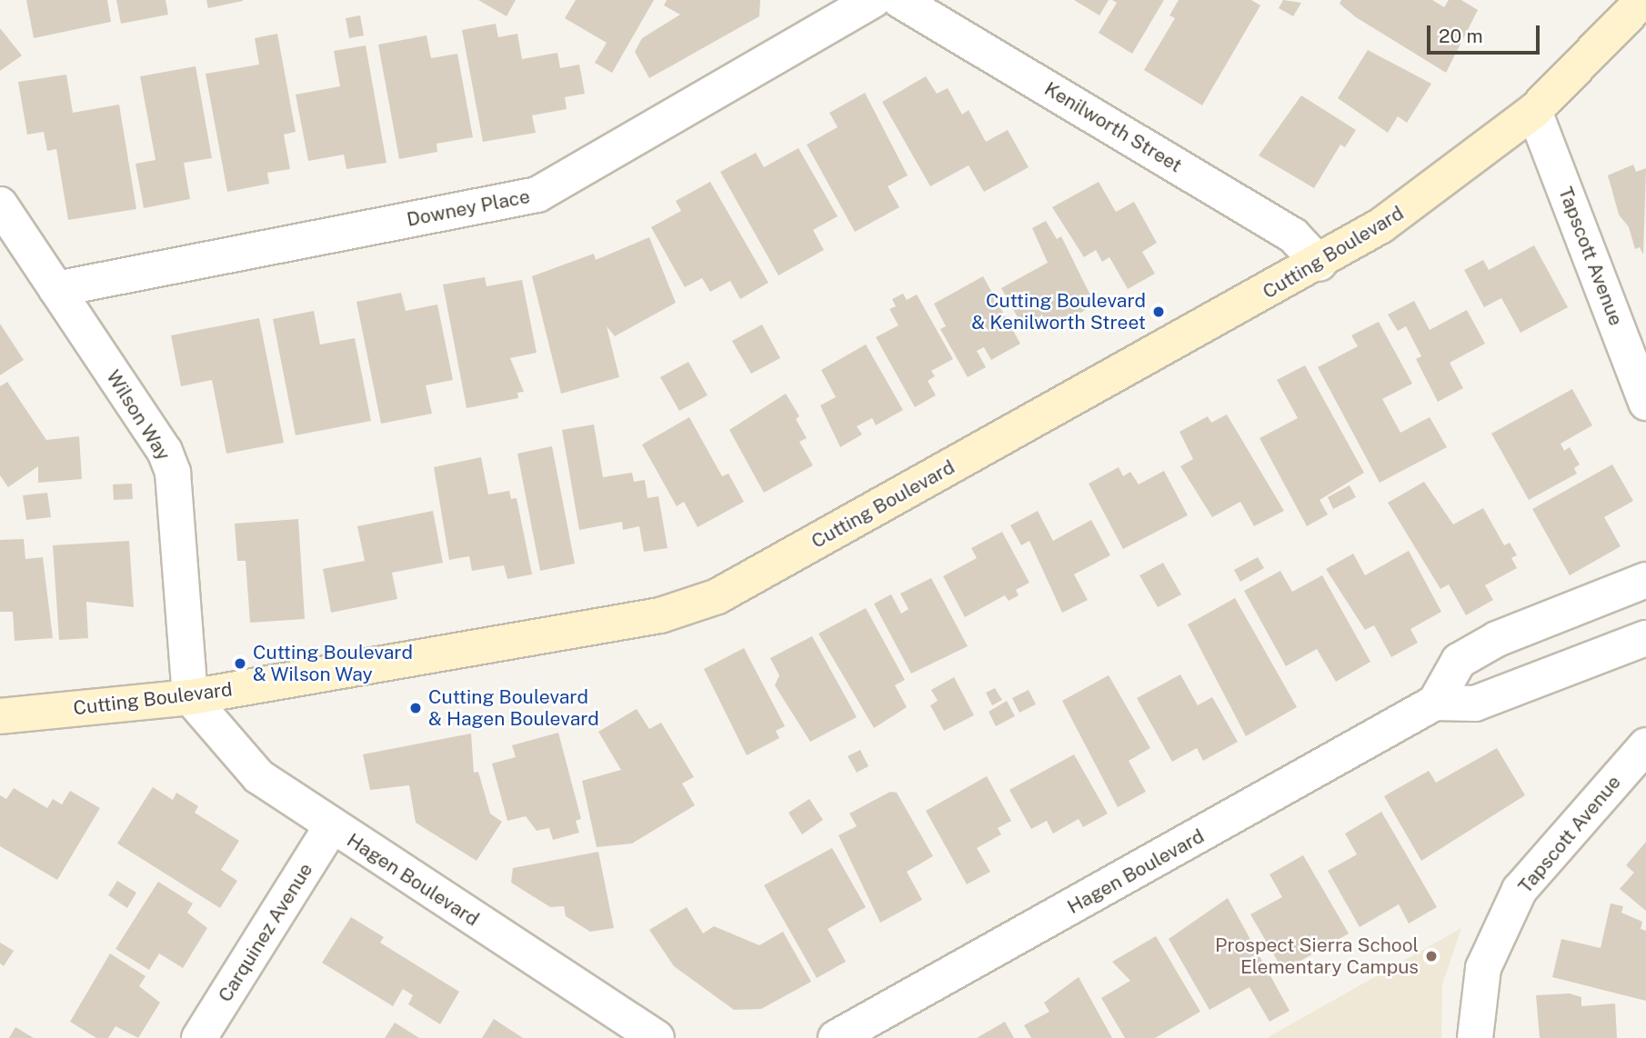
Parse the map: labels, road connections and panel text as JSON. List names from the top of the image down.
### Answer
{
  "streets": {
    "street": [
      "Kenilworth Street",
      "Downey Place",
      "Cutting Boulevard",
      "Tapscott Avenue",
      "Wilson Way",
      "Hagen Boulevard",
      "Carquinez Avenue"
    ]
  },
  "crossings": [
    ["Kenilworth Street", "Cutting Boulevard"],
    ["Downey Place", "Wilson Way"],
    ["Cutting Boulevard", "Tapscott Avenue"],
    ["Cutting Boulevard", "Wilson Way"],
    ["Cutting Boulevard", "Hagen Boulevard"],
    ["Wilson Way", "Hagen Boulevard"],
    ["Hagen Boulevard", "Carquinez Avenue"]
  ],
  "places": [
    "Cutting Boulevard & Kenilworth Street",
    "Cutting Boulevard & Wilson Way",
    "Cutting Boulevard & Hagen Boulevard",
    "Prospect Sierra School Elementary Campus"
  ],
  "scale_bar": "20 m"
}
